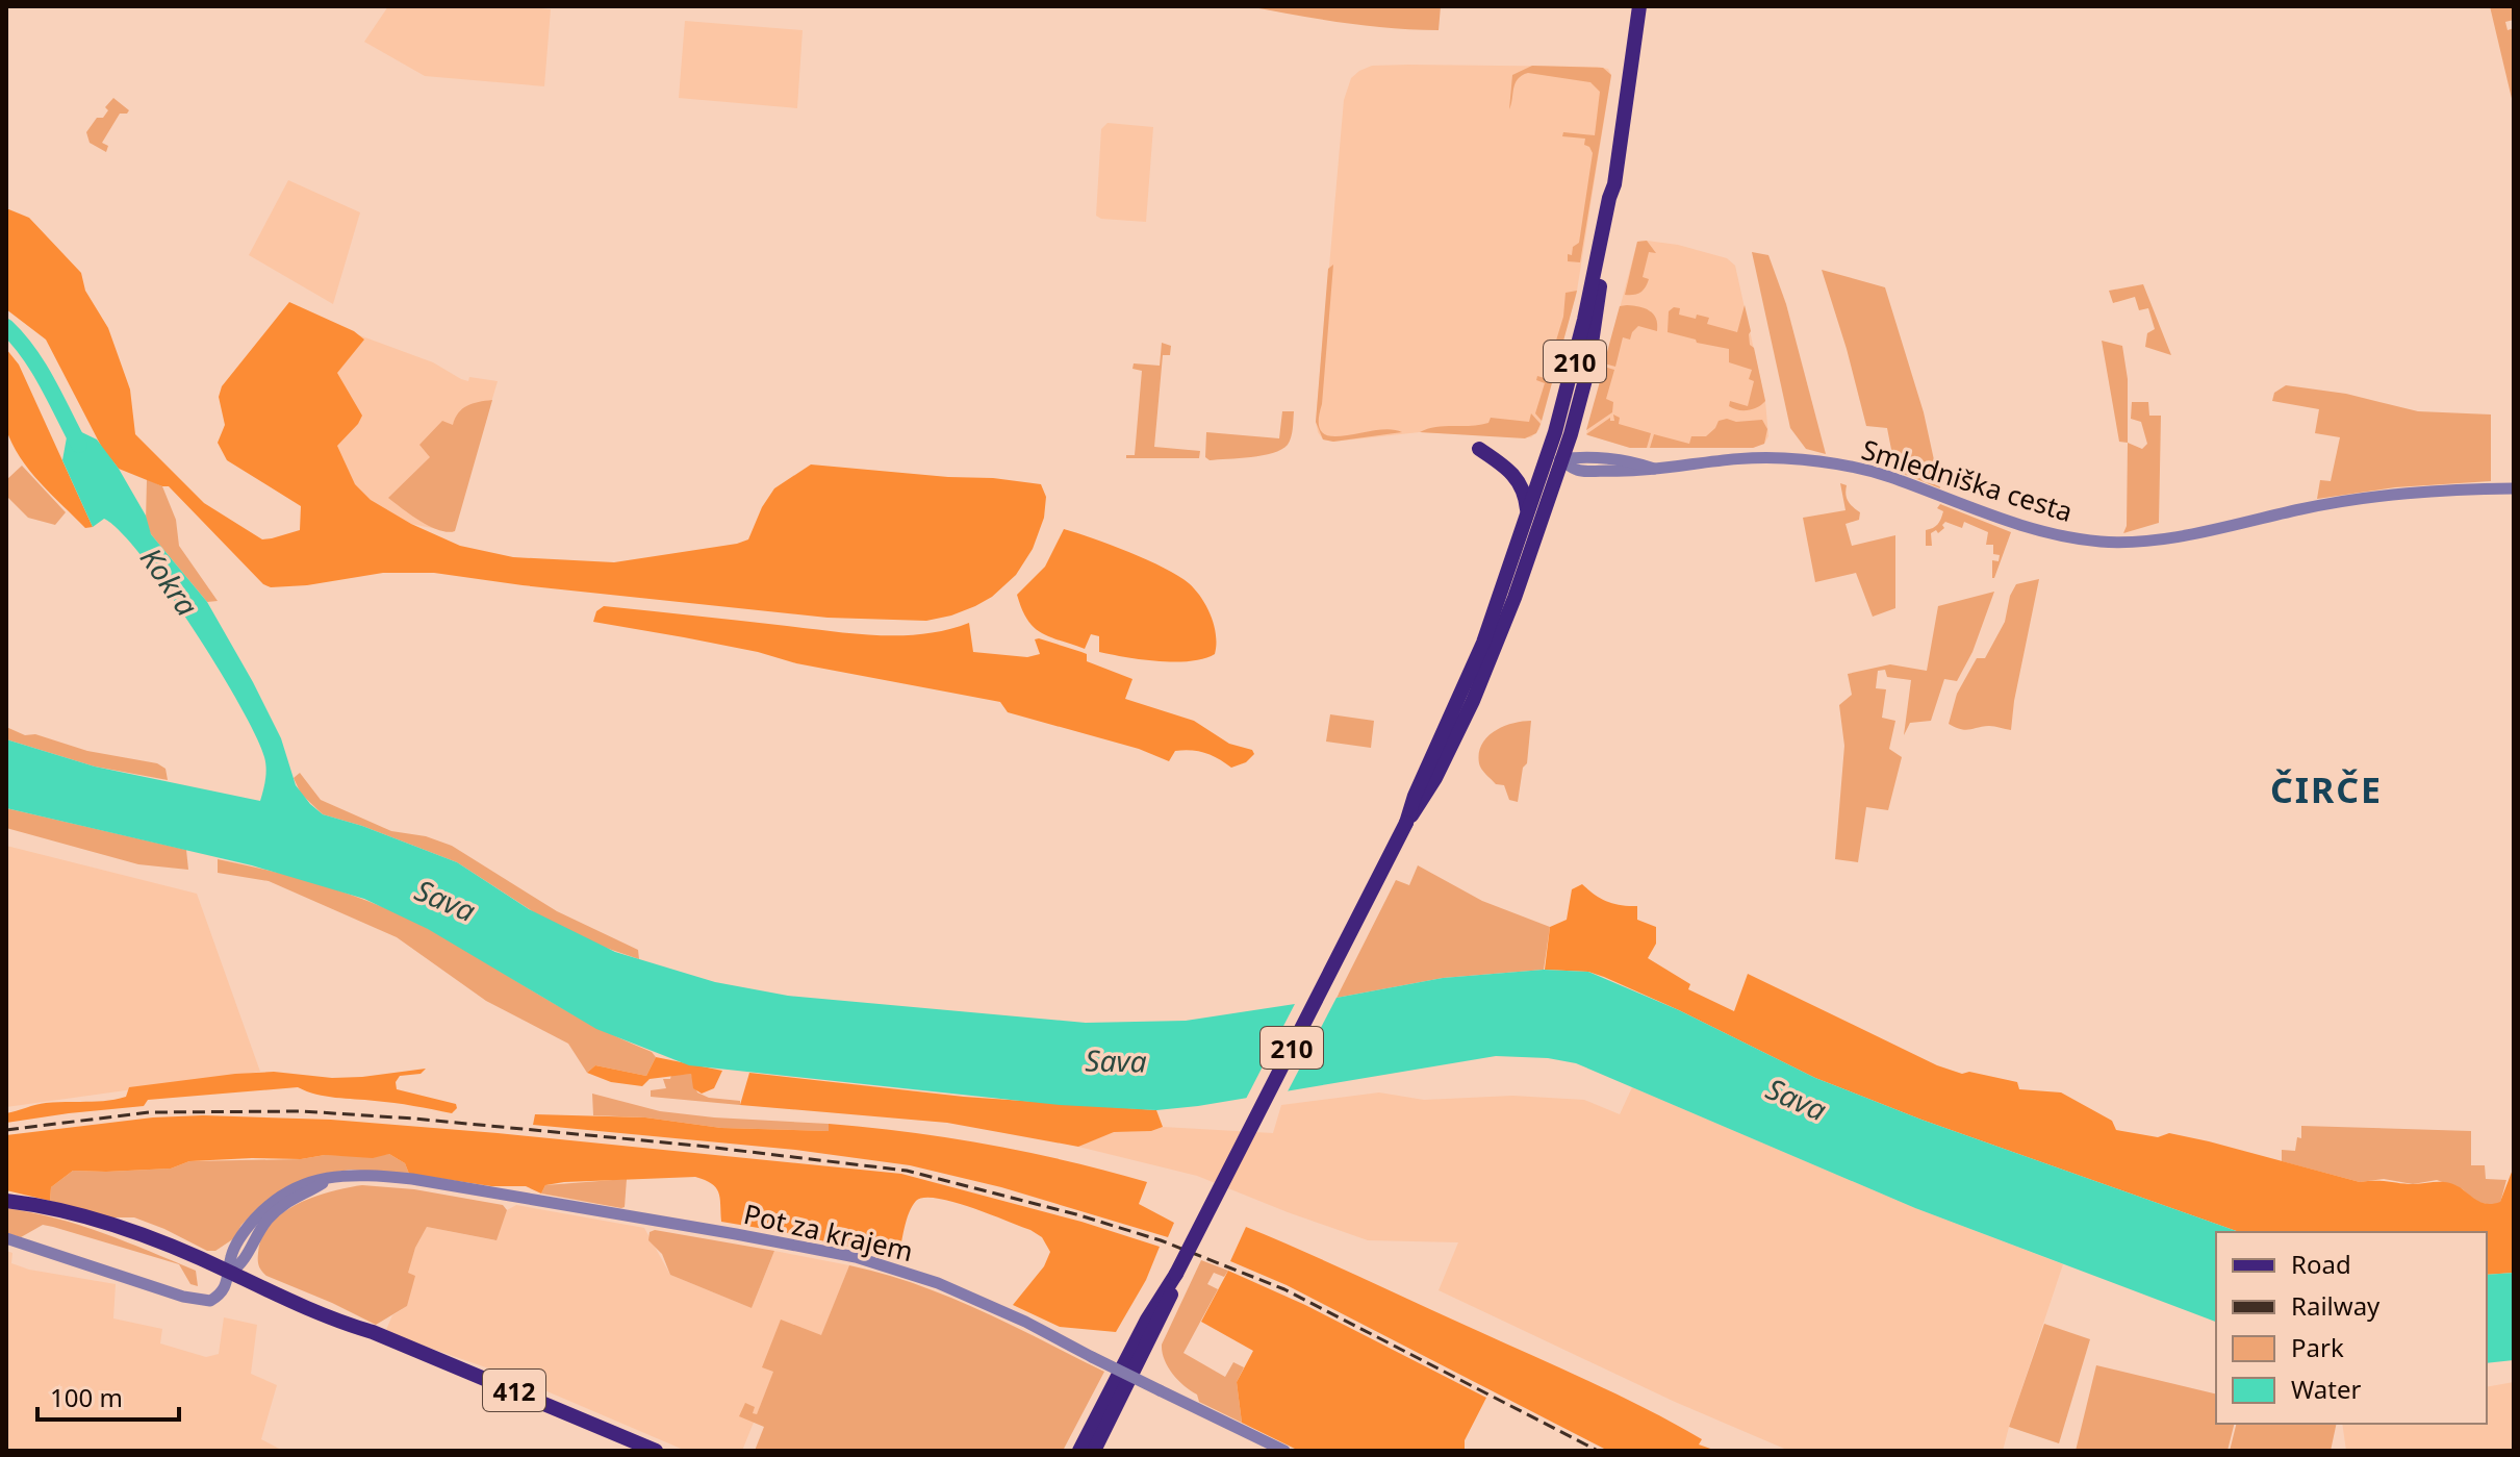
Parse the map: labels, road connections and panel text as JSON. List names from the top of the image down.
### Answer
{
  "streets": {
    "main road": ["210", "412"],
    "street": ["Smledniška cesta", "Pot za krajem"]
  },
  "crossings": [
    ["210", "Smledniška cesta"],
    ["Pot za krajem", "412"]
  ],
  "districts": ["ČIRČE"],
  "water": ["Kokra", "Sava"],
  "legend": [
    "Road",
    "Railway",
    "Park",
    "Water"
  ],
  "scale_bar": "100 m"
}
